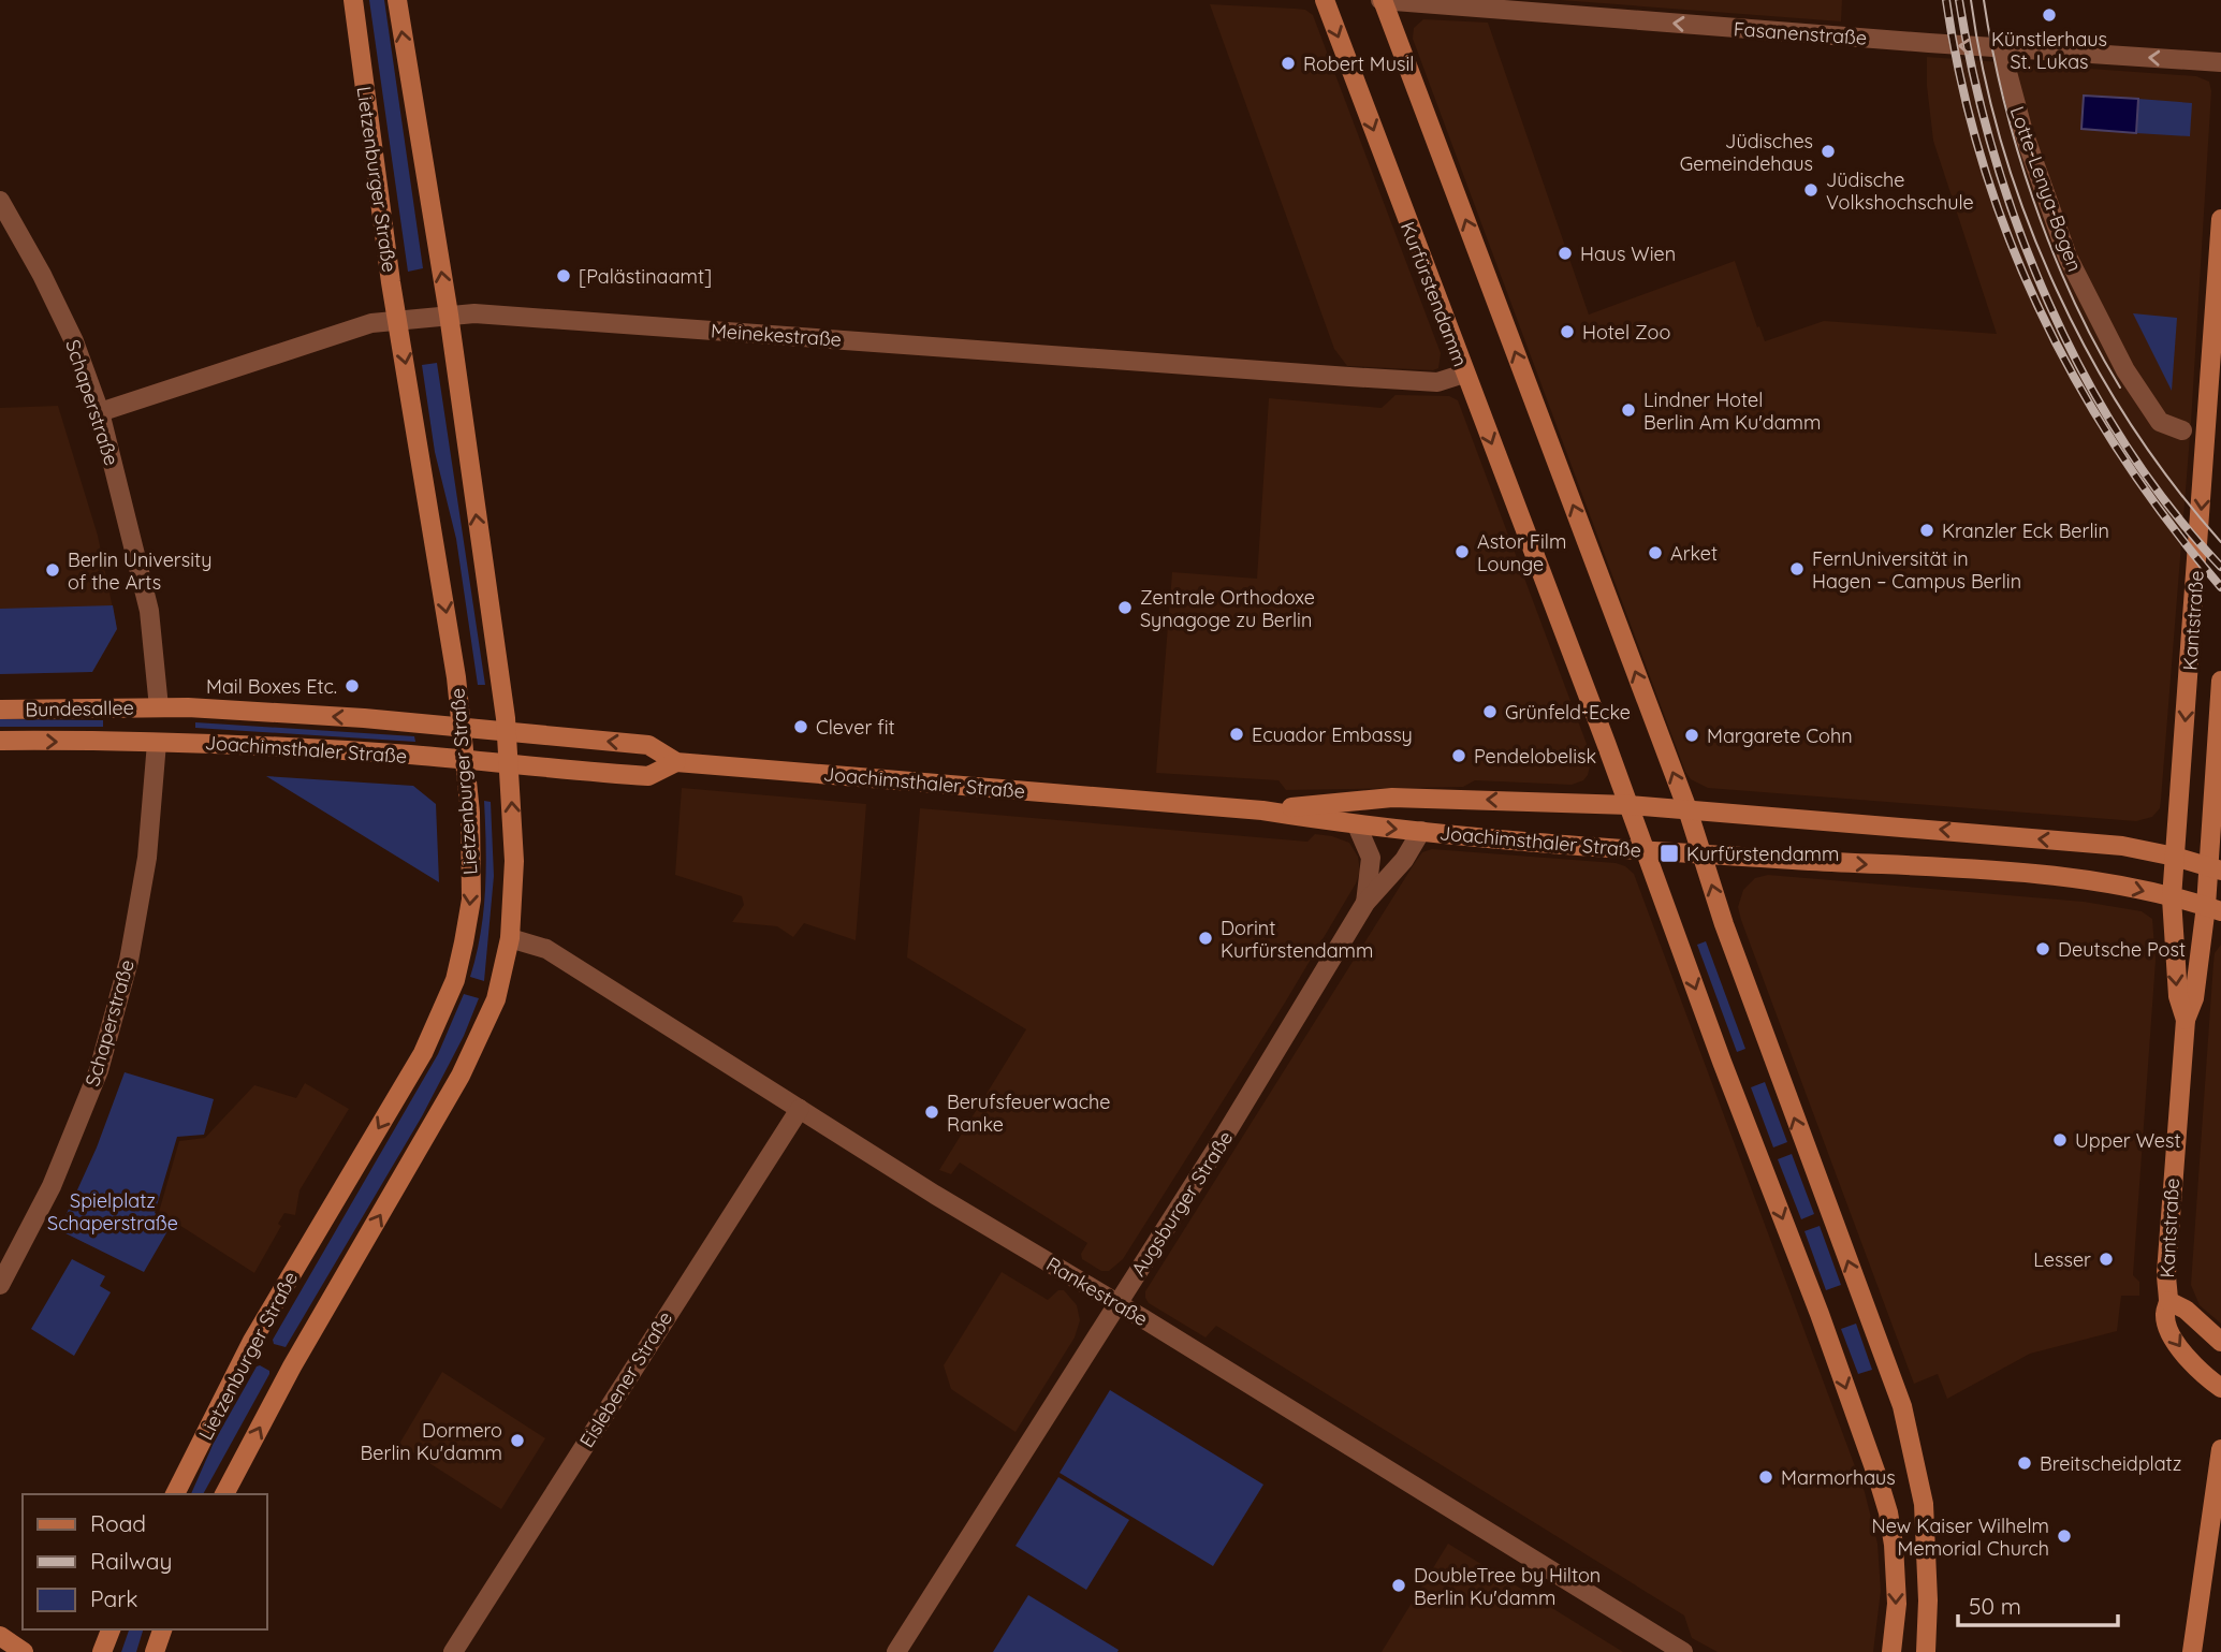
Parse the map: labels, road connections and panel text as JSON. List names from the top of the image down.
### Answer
{
  "streets": {
    "main road": [
      "Lietzenburger Straße",
      "Kurfürstendamm",
      "Kantstraße",
      "Bundesallee",
      "Joachimsthaler Straße"
    ],
    "street": [
      "Fasanenstraße",
      "Lotte-Lenya-Bogen",
      "Meinekestraße",
      "Schaperstraße",
      "Augsburger Straße",
      "Rankestraße",
      "Eislebener Straße"
    ]
  },
  "crossings": [
    ["Fasanenstraße", "Lotte-Lenya-Bogen"],
    ["Lietzenburger Straße", "Meinekestraße"],
    ["Lietzenburger Straße", "Joachimsthaler Straße"],
    ["Kurfürstendamm", "Meinekestraße"],
    ["Kurfürstendamm", "Joachimsthaler Straße"],
    ["Meinekestraße", "Schaperstraße"],
    ["Schaperstraße", "Bundesallee"],
    ["Schaperstraße", "Joachimsthaler Straße"],
    ["Kantstraße", "Joachimsthaler Straße"],
    ["Bundesallee", "Joachimsthaler Straße"],
    ["Joachimsthaler Straße", "Augsburger Straße"],
    ["Augsburger Straße", "Rankestraße"],
    ["Rankestraße", "Eislebener Straße"]
  ],
  "one_way": ["Fasanenstraße"],
  "parks": ["Spielplatz Schaperstraße"],
  "places": {
    "other": [
      "Künstlerhaus St. Lukas",
      "Robert Musil",
      "Jüdisches Gemeindehaus",
      "Jüdische Volkshochschule",
      "Haus Wien",
      "[Palästinaamt]",
      "Hotel Zoo",
      "Lindner Hotel Berlin Am Ku'damm",
      "Kranzler Eck Berlin",
      "Astor Film Lounge",
      "Arket",
      "FernUniversität in Hagen – Campus Berlin",
      "Berlin University of the Arts",
      "Zentrale Orthodoxe Synagoge zu Berlin",
      "Mail Boxes Etc.",
      "Grünfeld-Ecke",
      "Clever fit",
      "Ecuador Embassy",
      "Margarete Cohn",
      "Pendelobelisk",
      "Dorint Kurfürstendamm",
      "Deutsche Post",
      "Berufsfeuerwache Ranke",
      "Upper West",
      "Lesser",
      "Dormero Berlin Ku'damm",
      "Breitscheidplatz",
      "Marmorhaus",
      "New Kaiser Wilhelm Memorial Church",
      "DoubleTree by Hilton Berlin Ku'damm"
    ],
    "transit": ["Kurfürstendamm"]
  },
  "legend": ["Road", "Railway", "Park"],
  "scale_bar": "50 m"
}
